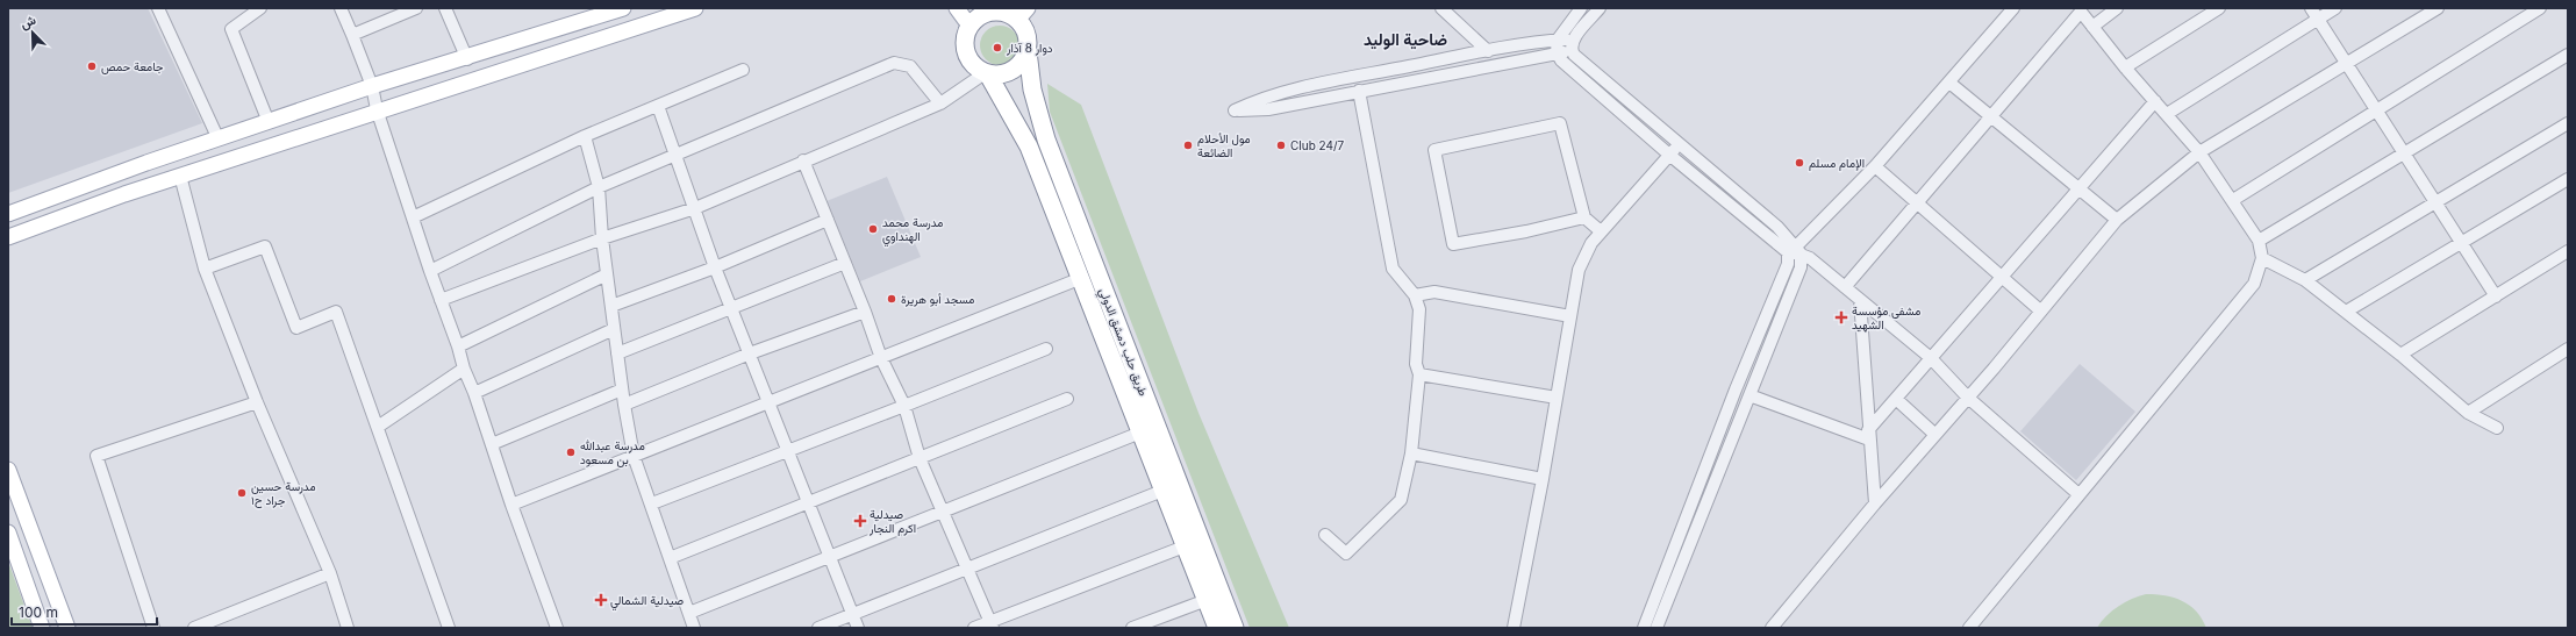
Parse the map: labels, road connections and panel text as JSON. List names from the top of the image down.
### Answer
{
  "streets": {
    "highway": ["طريق حلب دمشق الدولي"]
  },
  "districts": ["ضاحية الوليد"],
  "places": {
    "other": [
      "دوار 8 آذار",
      "جامعة حمص",
      "مول الأحلام الضائعة",
      "Club 24/7",
      "الإمام مسلم",
      "مدرسة محمد الهنداوي",
      "مسجد أبو هريرة",
      "مدرسة عبدالله بن مسعود",
      "مدرسة حسين جراد ح١"
    ],
    "health": ["مشفى مؤسسة الشهيد", "صيدلية اكرم النجار", "صيدلية الشمالي"]
  },
  "scale_bar": "100 m",
  "north": "top left"
}
